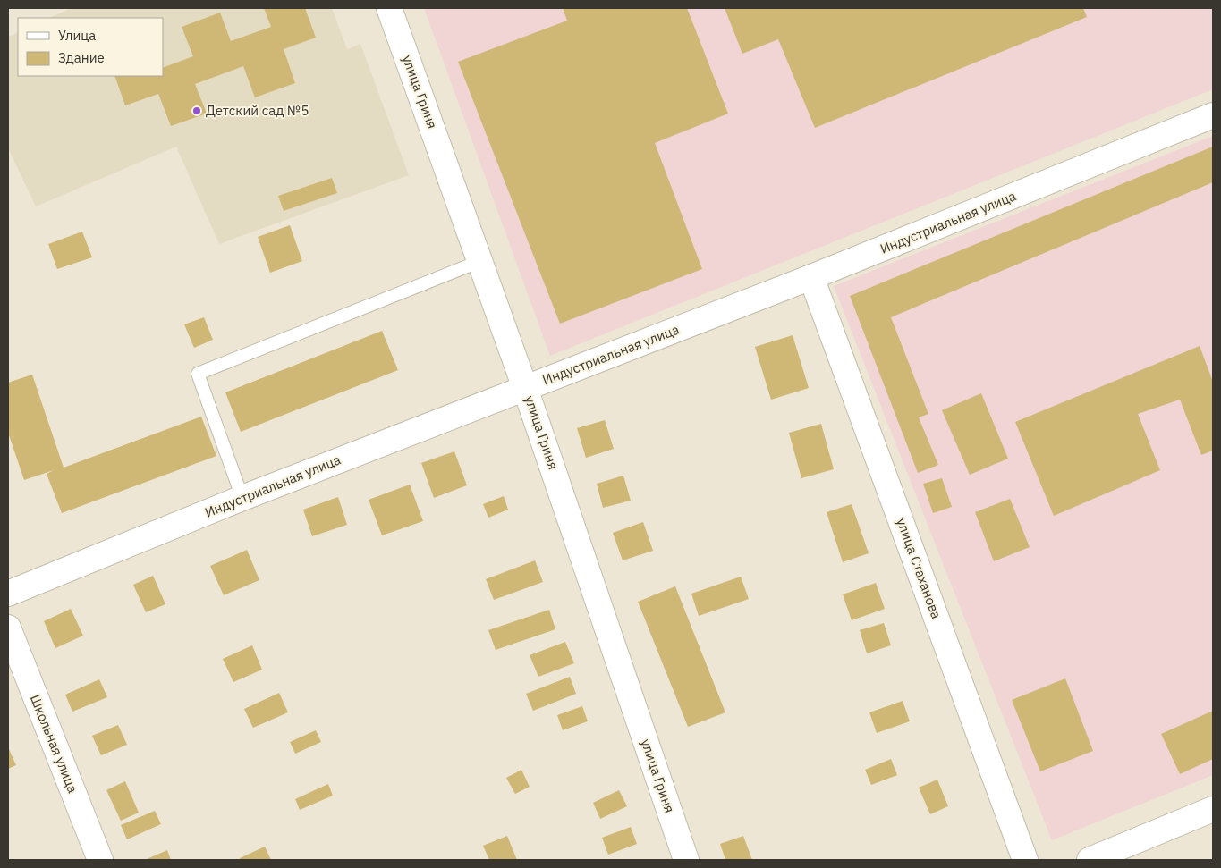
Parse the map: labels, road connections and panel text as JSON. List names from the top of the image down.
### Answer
{
  "streets": {
    "street": [
      "улица Гриня",
      "Индустриальная улица",
      "улица Стаханова",
      "Школьная улица"
    ]
  },
  "crossings": [
    ["улица Гриня", "Индустриальная улица"],
    ["Индустриальная улица", "улица Стаханова"]
  ],
  "places": ["Детский сад №5"],
  "legend": ["Улица", "Здание"]
}
